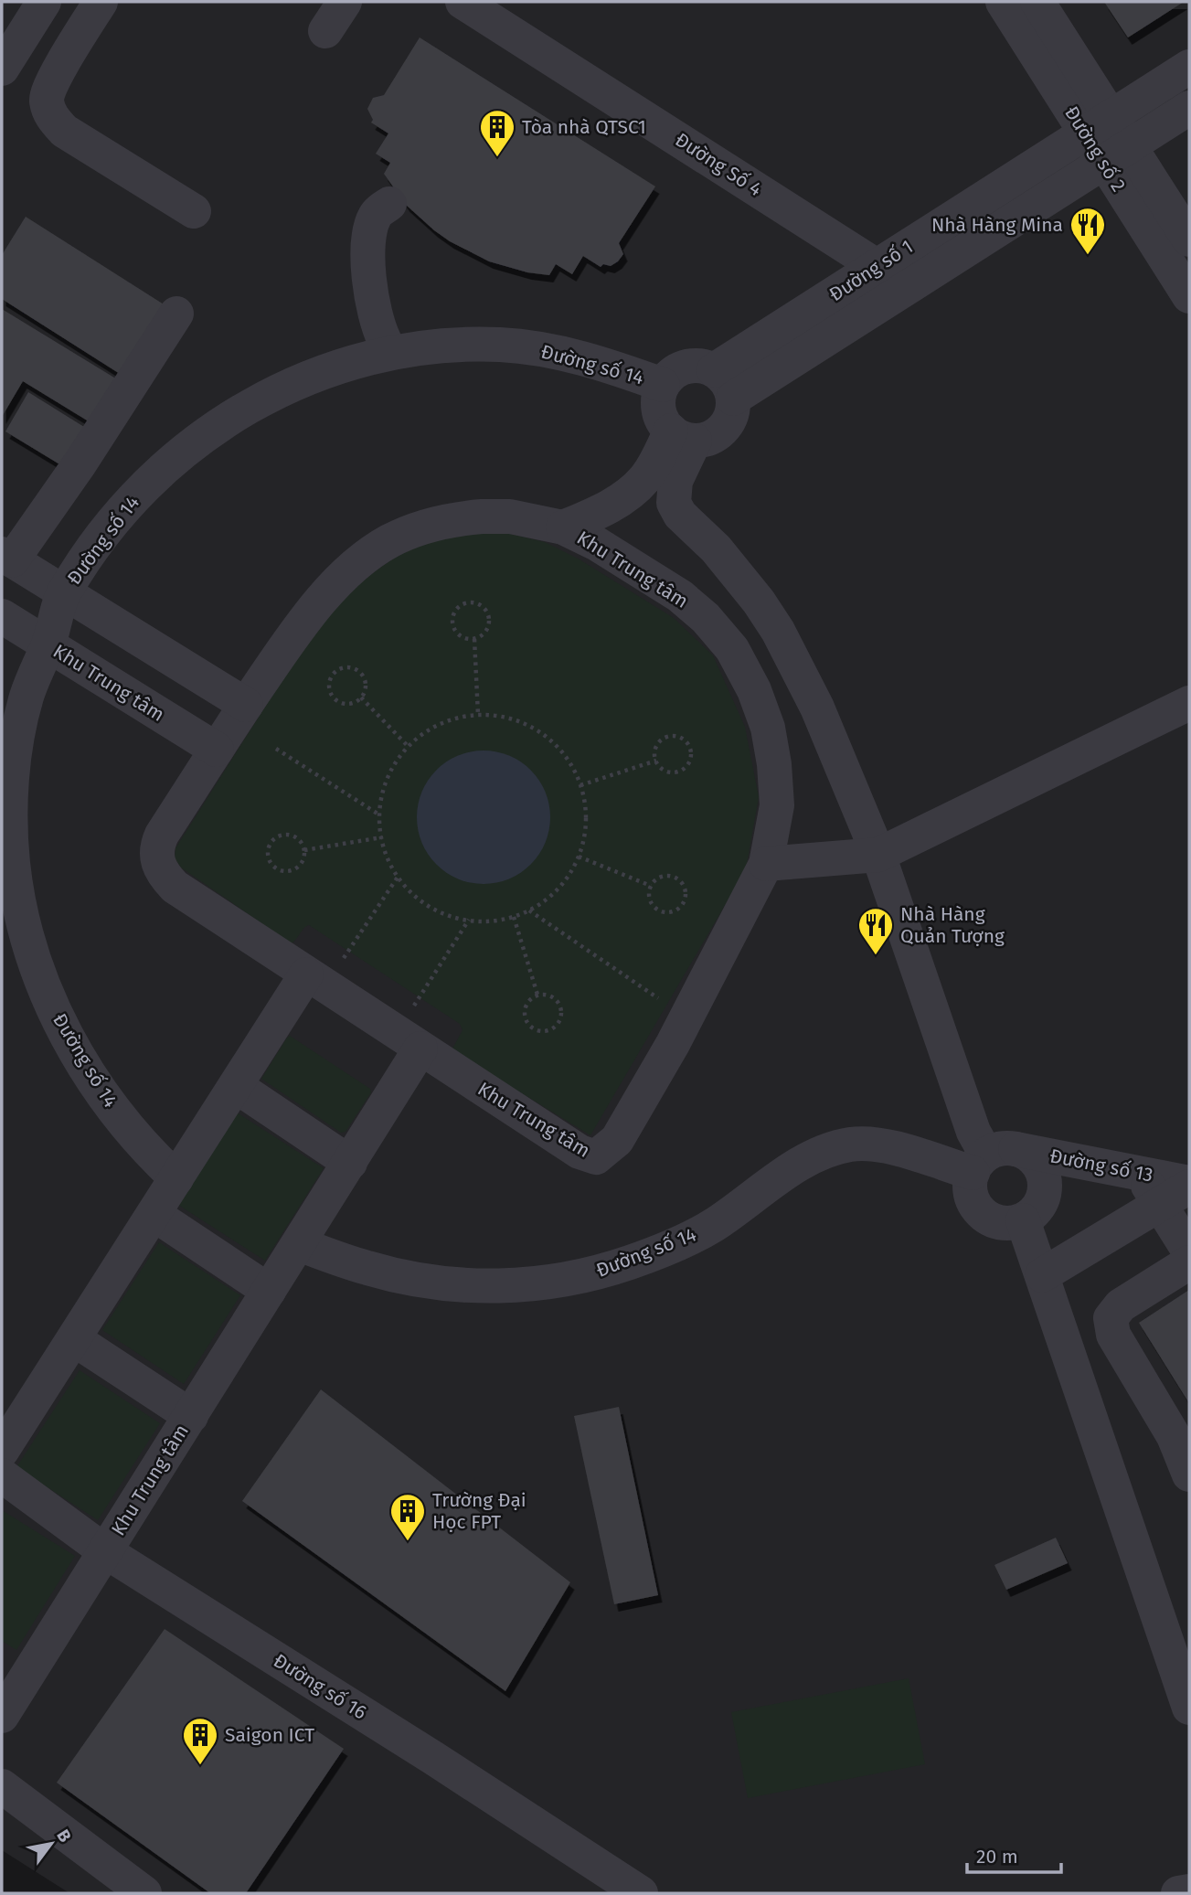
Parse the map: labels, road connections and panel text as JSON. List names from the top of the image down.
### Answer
{
  "streets": {
    "street": [
      "Đường số 2",
      "Đường Số 4",
      "Đường số 1",
      "Đường số 14",
      "Khu Trung tâm",
      "Đường số 13",
      "Đường số 16"
    ]
  },
  "crossings": [
    ["Đường số 2", "Đường số 1"],
    ["Đường Số 4", "Đường số 1"],
    ["Đường số 1", "Đường số 14"],
    ["Đường số 14", "Khu Trung tâm"],
    ["Đường số 14", "Đường số 13"],
    ["Khu Trung tâm", "Đường số 16"]
  ],
  "places": {
    "building": ["Tòa nhà QTSC1", "Trường Đại Học FPT", "Saigon ICT"],
    "restaurant": ["Nhà Hàng Mina", "Nhà Hàng Quản Tượng"]
  },
  "scale_bar": "20 m",
  "north": "top right"
}
